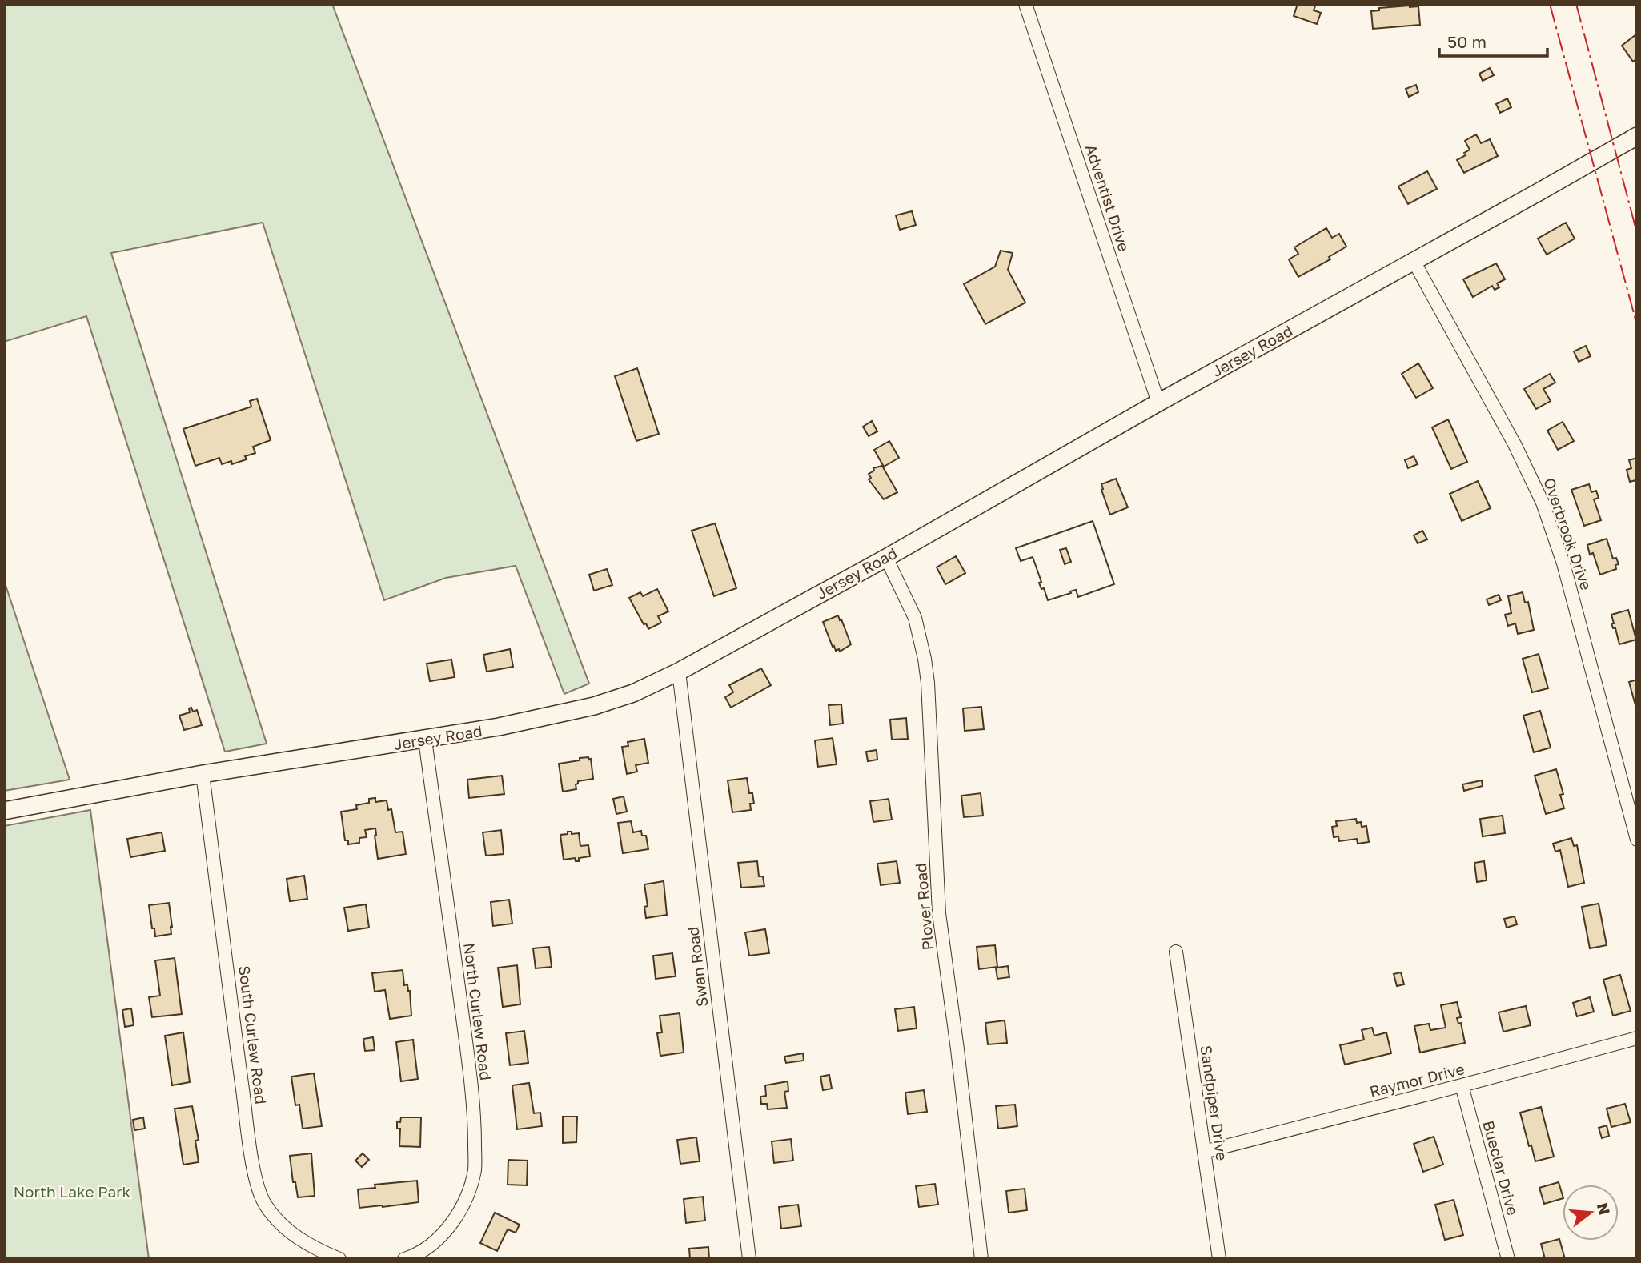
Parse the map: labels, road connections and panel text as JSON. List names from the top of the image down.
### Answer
{
  "streets": {
    "street": [
      "Adventist Drive",
      "Jersey Road",
      "Overbrook Drive",
      "Plover Road",
      "Swan Road",
      "North Curlew Road",
      "South Curlew Road",
      "Raymor Drive",
      "Sandpiper Drive",
      "Bueclar Drive"
    ]
  },
  "crossings": [
    ["Adventist Drive", "Jersey Road"],
    ["Jersey Road", "Overbrook Drive"],
    ["Jersey Road", "Plover Road"],
    ["Jersey Road", "Swan Road"],
    ["Jersey Road", "North Curlew Road"],
    ["Jersey Road", "South Curlew Road"],
    ["Raymor Drive", "Sandpiper Drive"],
    ["Raymor Drive", "Bueclar Drive"]
  ],
  "parks": ["North Lake Park"],
  "scale_bar": "50 m",
  "north": "right"
}
